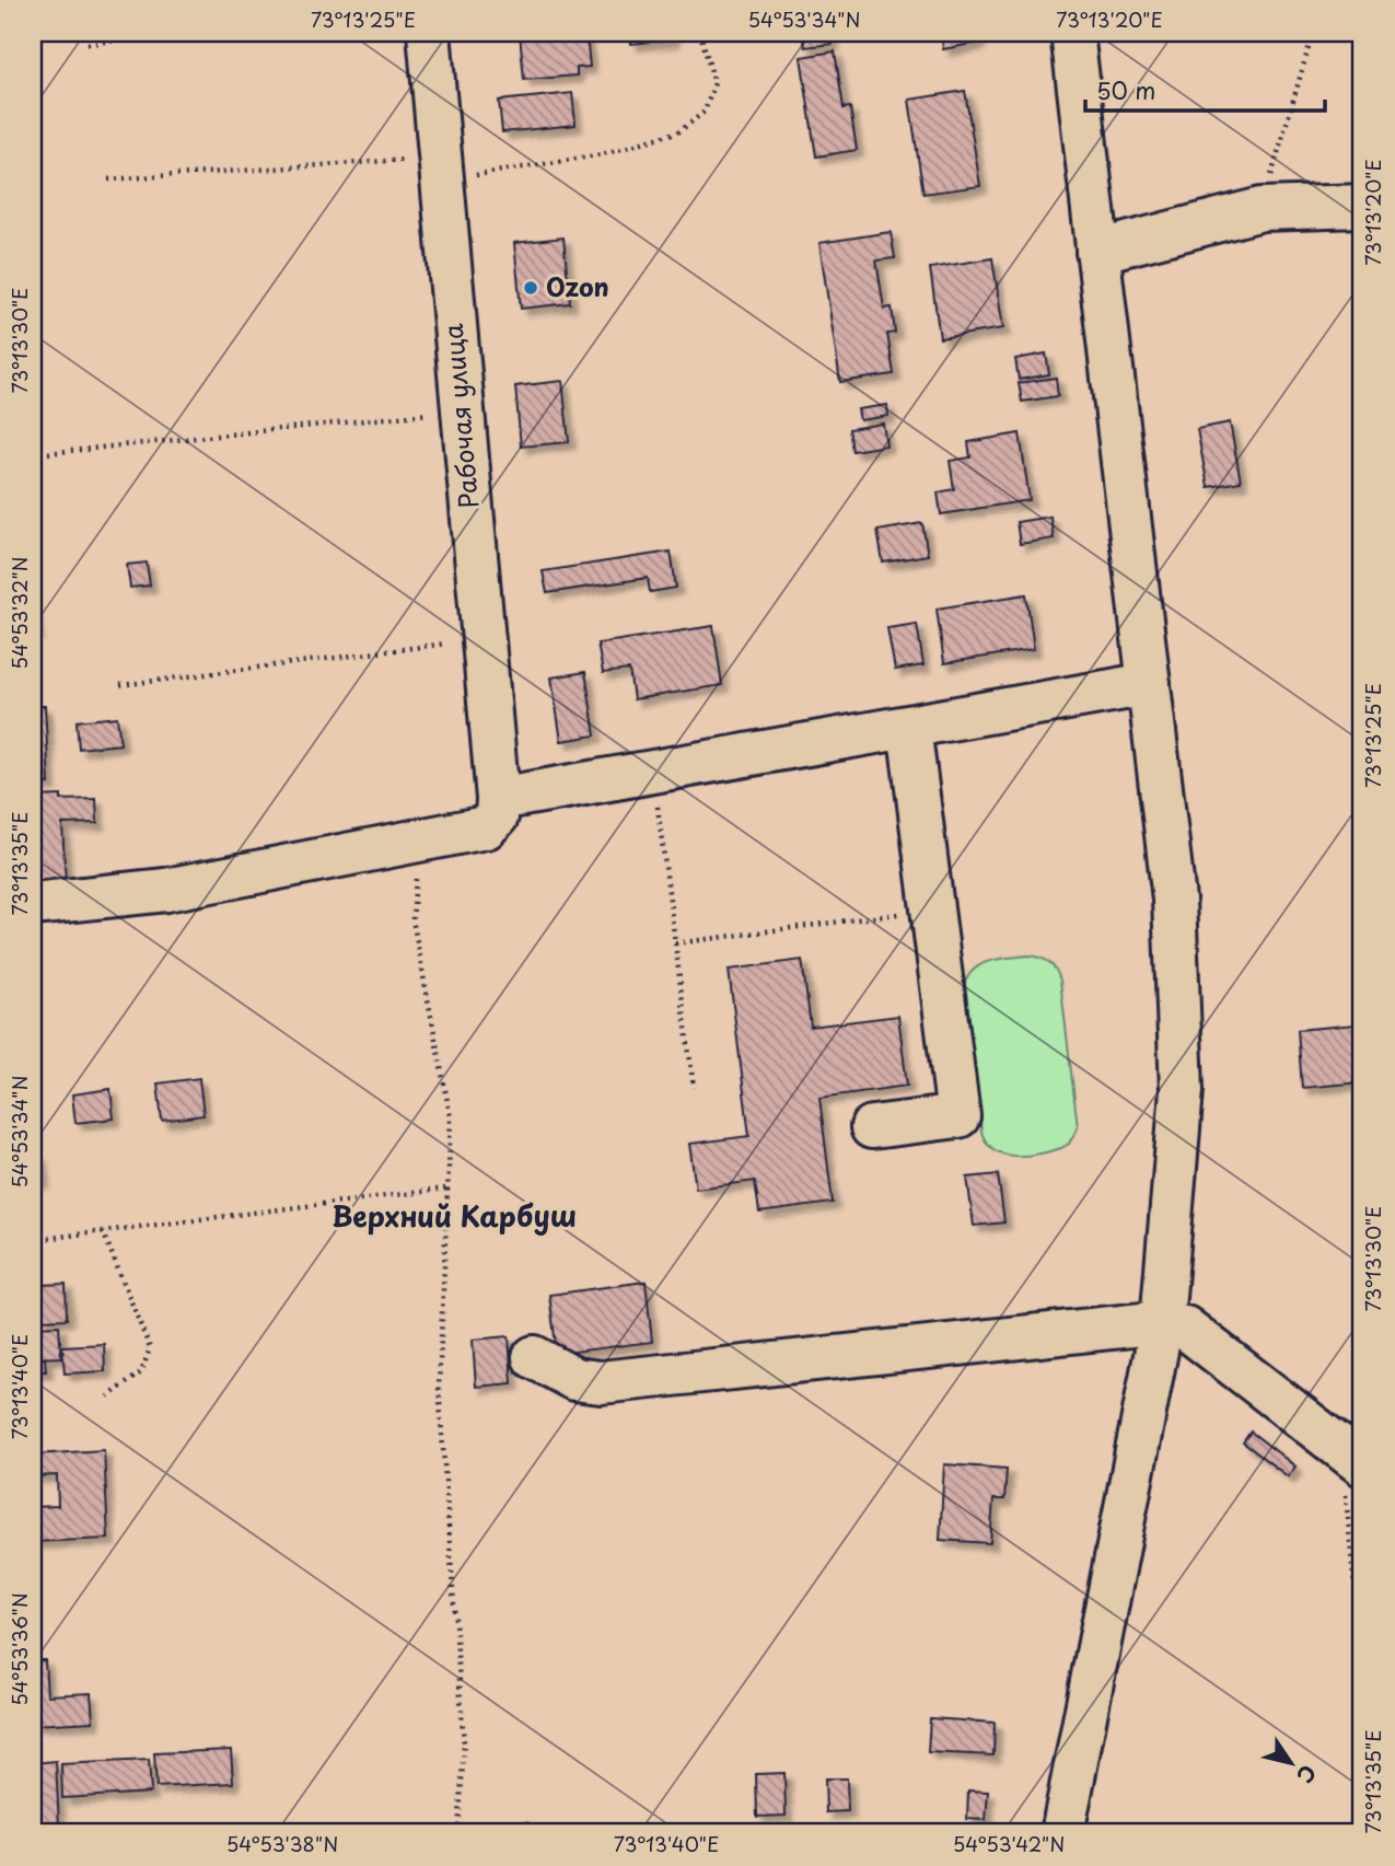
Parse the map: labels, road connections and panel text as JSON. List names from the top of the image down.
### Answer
{
  "streets": {
    "street": ["Рабочая улица"]
  },
  "districts": ["Верхний Карбуш"],
  "places": ["Ozon"],
  "scale_bar": "50 m",
  "north": "bottom right",
  "coordinates": [
    "73°13'25\"E",
    "54°53'34\"N",
    "73°13'20\"E",
    "73°13'30\"E",
    "54°53'32\"N",
    "73°13'35\"E",
    "73°13'40\"E",
    "54°53'36\"N",
    "54°53'38\"N",
    "54°53'42\"N"
  ]
}
